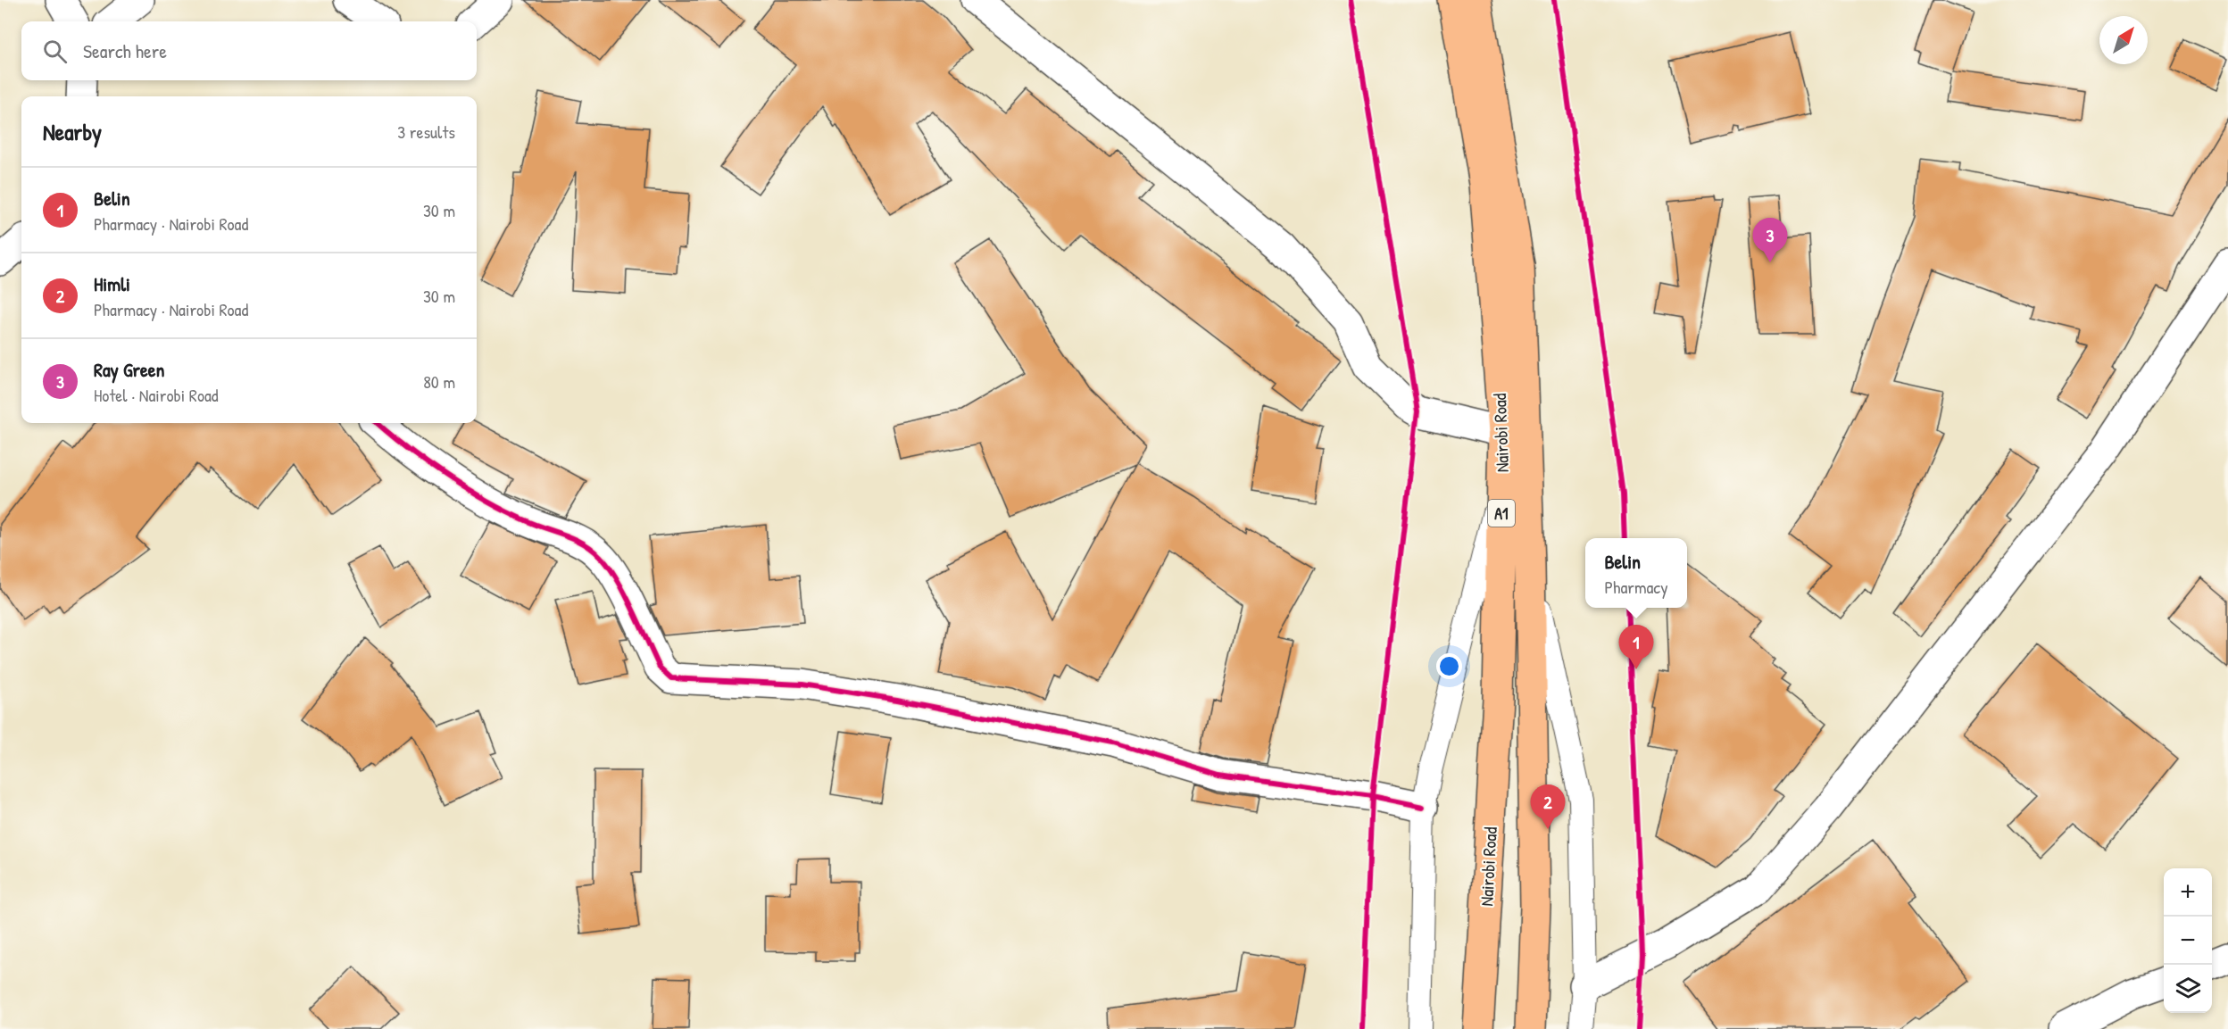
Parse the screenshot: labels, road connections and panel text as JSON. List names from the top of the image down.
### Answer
{
  "streets": {
    "highway": ["Nairobi Road", "A1"]
  },
  "north": "top right",
  "page": {
    "search": "Search here",
    "heading": ["Nearby", "3 results"],
    "list": [
      {
        "mark": "1",
        "name": "Belin",
        "note": "Pharmacy · Nairobi Road",
        "value": "30 m"
      },
      {
        "mark": "2",
        "name": "Himli",
        "note": "Pharmacy · Nairobi Road",
        "value": "30 m"
      },
      {
        "mark": "3",
        "name": "Ray Green",
        "note": "Hotel · Nairobi Road",
        "value": "80 m"
      }
    ],
    "pins": ["3", "1", "2"],
    "popup": ["Belin", "Pharmacy"],
    "map_buttons": ["+", "−"]
  }
}
